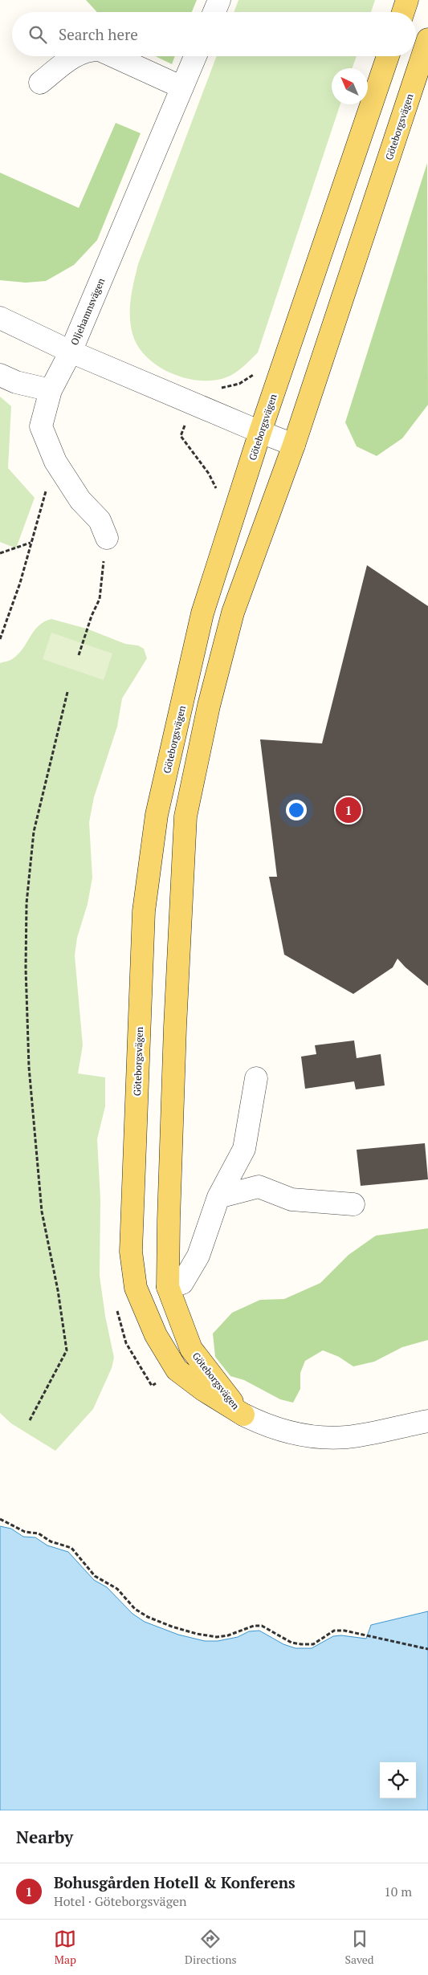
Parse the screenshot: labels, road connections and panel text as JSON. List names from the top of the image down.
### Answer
{
  "streets": {
    "main road": ["Göteborgsvägen"],
    "street": ["Oljehamnsvägen"]
  },
  "crossings": [
    ["Göteborgsvägen", "Oljehamnsvägen"]
  ],
  "north": "top left",
  "page": {
    "search": "Search here",
    "pins": "1",
    "heading": "Nearby",
    "list": [
      {
        "mark": "1",
        "name": "Bohusgården Hotell & Konferens",
        "note": "Hotel · Göteborgsvägen",
        "value": "10 m"
      }
    ],
    "nav": ["Map", "Directions", "Saved"]
  }
}
